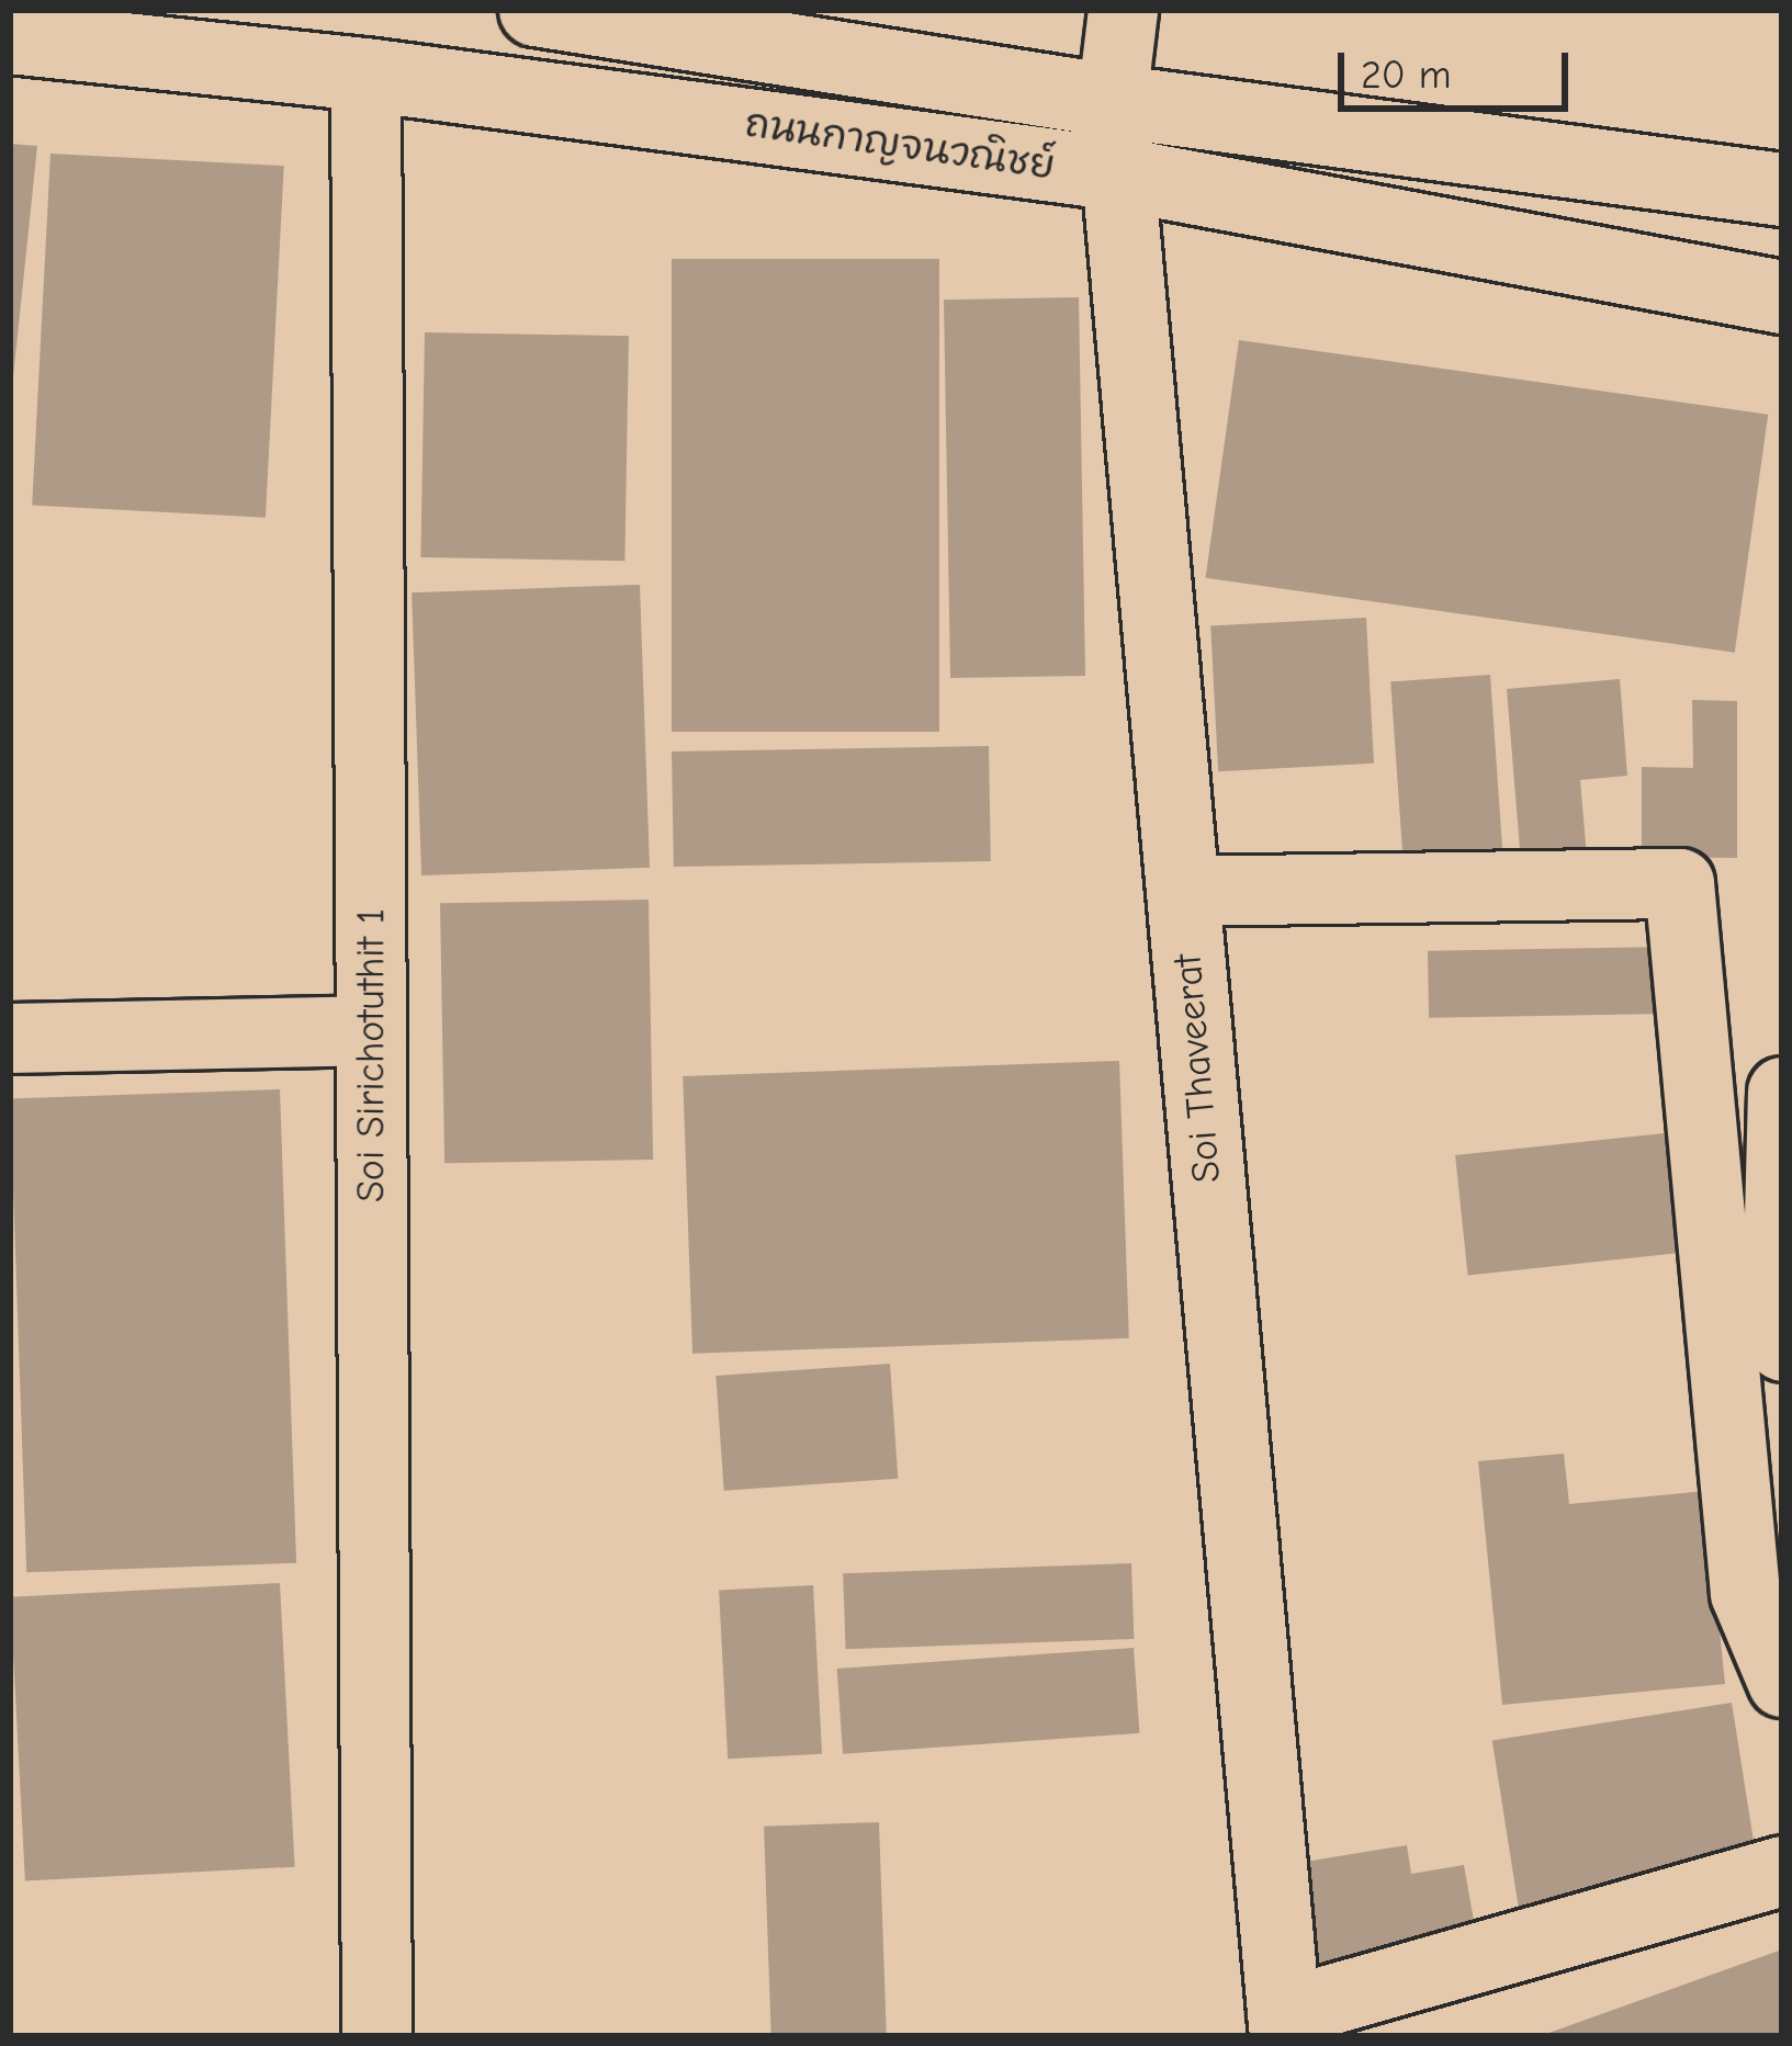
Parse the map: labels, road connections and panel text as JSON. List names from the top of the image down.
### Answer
{
  "streets": {
    "main road": ["ถนนกาญจนวณิชย์", "Soi Thaveerat"],
    "street": ["Soi Sirichotuthit 1"]
  },
  "crossings": [
    ["ถนนกาญจนวณิชย์", "Soi Sirichotuthit 1"],
    ["ถนนกาญจนวณิชย์", "Soi Thaveerat"]
  ],
  "scale_bar": "20 m"
}
